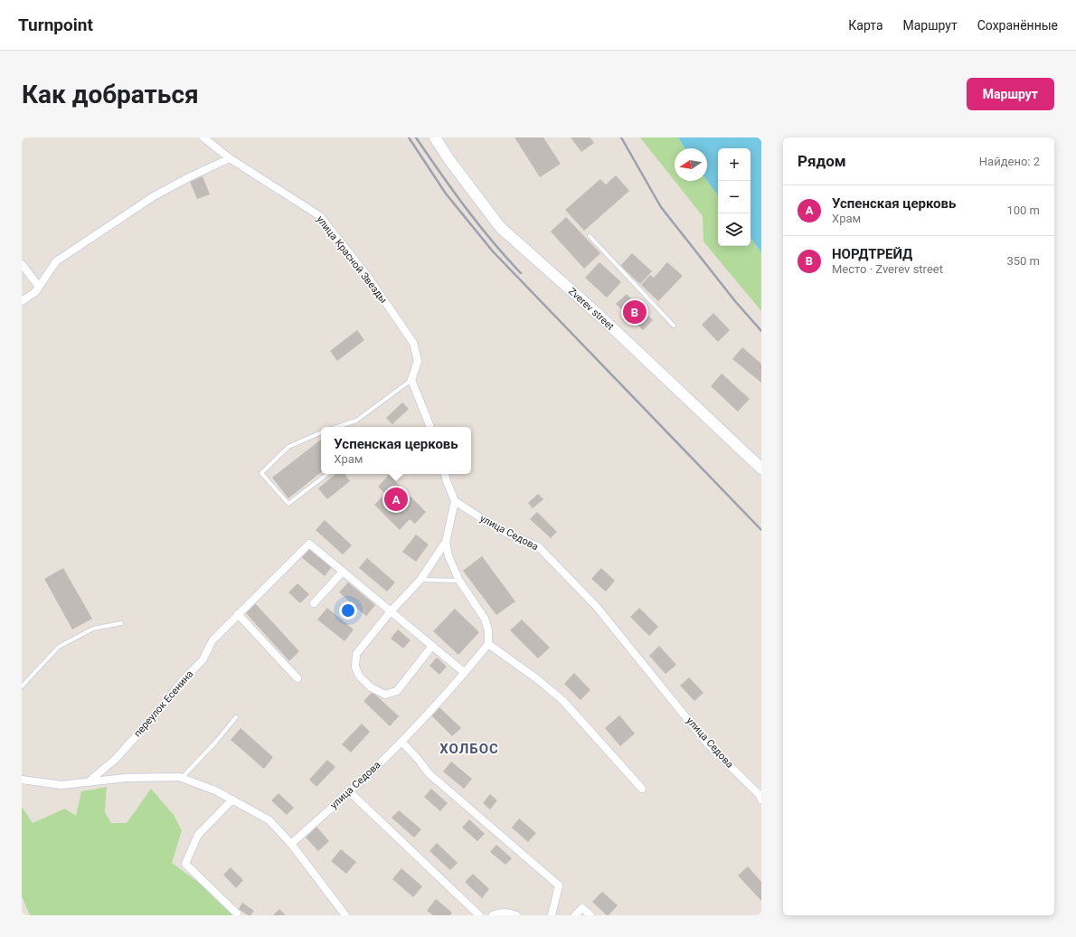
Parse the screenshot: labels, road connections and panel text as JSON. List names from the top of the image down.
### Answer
{
  "streets": {
    "main road": ["Zverev street"],
    "street": ["улица Красной Звезды", "улица Седова", "переулок Есенина"]
  },
  "districts": ["ХОЛБОС"],
  "north": "left",
  "page": {
    "header": "Turnpoint",
    "nav": ["Карта", "Маршрут", "Сохранённые"],
    "buttons": "Маршрут",
    "title": "Как добраться",
    "heading": ["Рядом", "Найдено: 2"],
    "map_buttons": ["+", "−"],
    "list": [
      {
        "mark": "A",
        "name": "Успенская церковь",
        "note": "Храм",
        "value": "100 m"
      },
      {
        "mark": "B",
        "name": "НОРДТРЕЙД",
        "note": "Место · Zverev street",
        "value": "350 m"
      }
    ],
    "pins": ["B", "A"],
    "popup": ["Успенская церковь", "Храм"]
  }
}
